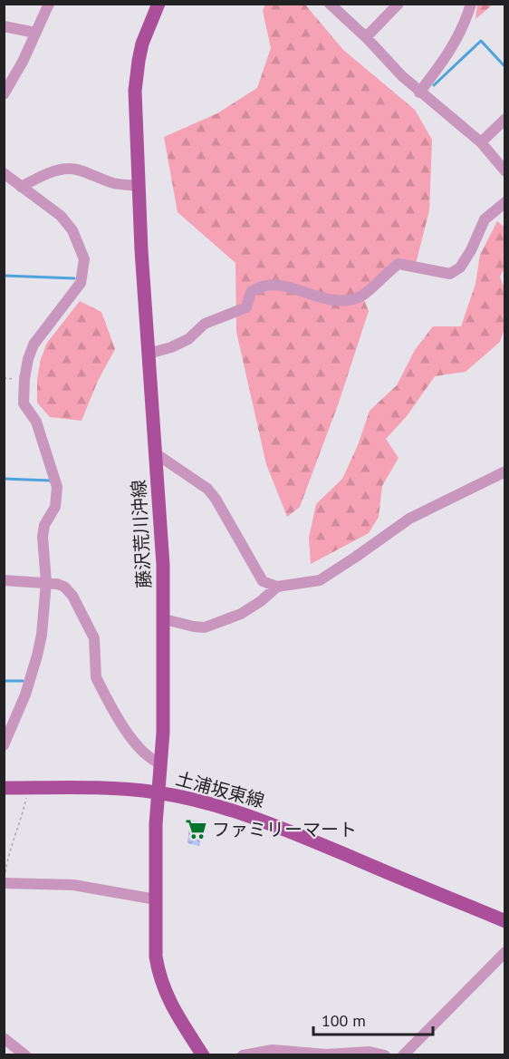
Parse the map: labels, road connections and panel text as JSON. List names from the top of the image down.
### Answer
{
  "streets": {
    "main road": ["藤沢荒川沖線", "土浦坂東線"]
  },
  "crossings": [
    ["藤沢荒川沖線", "土浦坂東線"]
  ],
  "places": {
    "supermarket": ["ファミリーマート"]
  },
  "scale_bar": "100 m"
}
